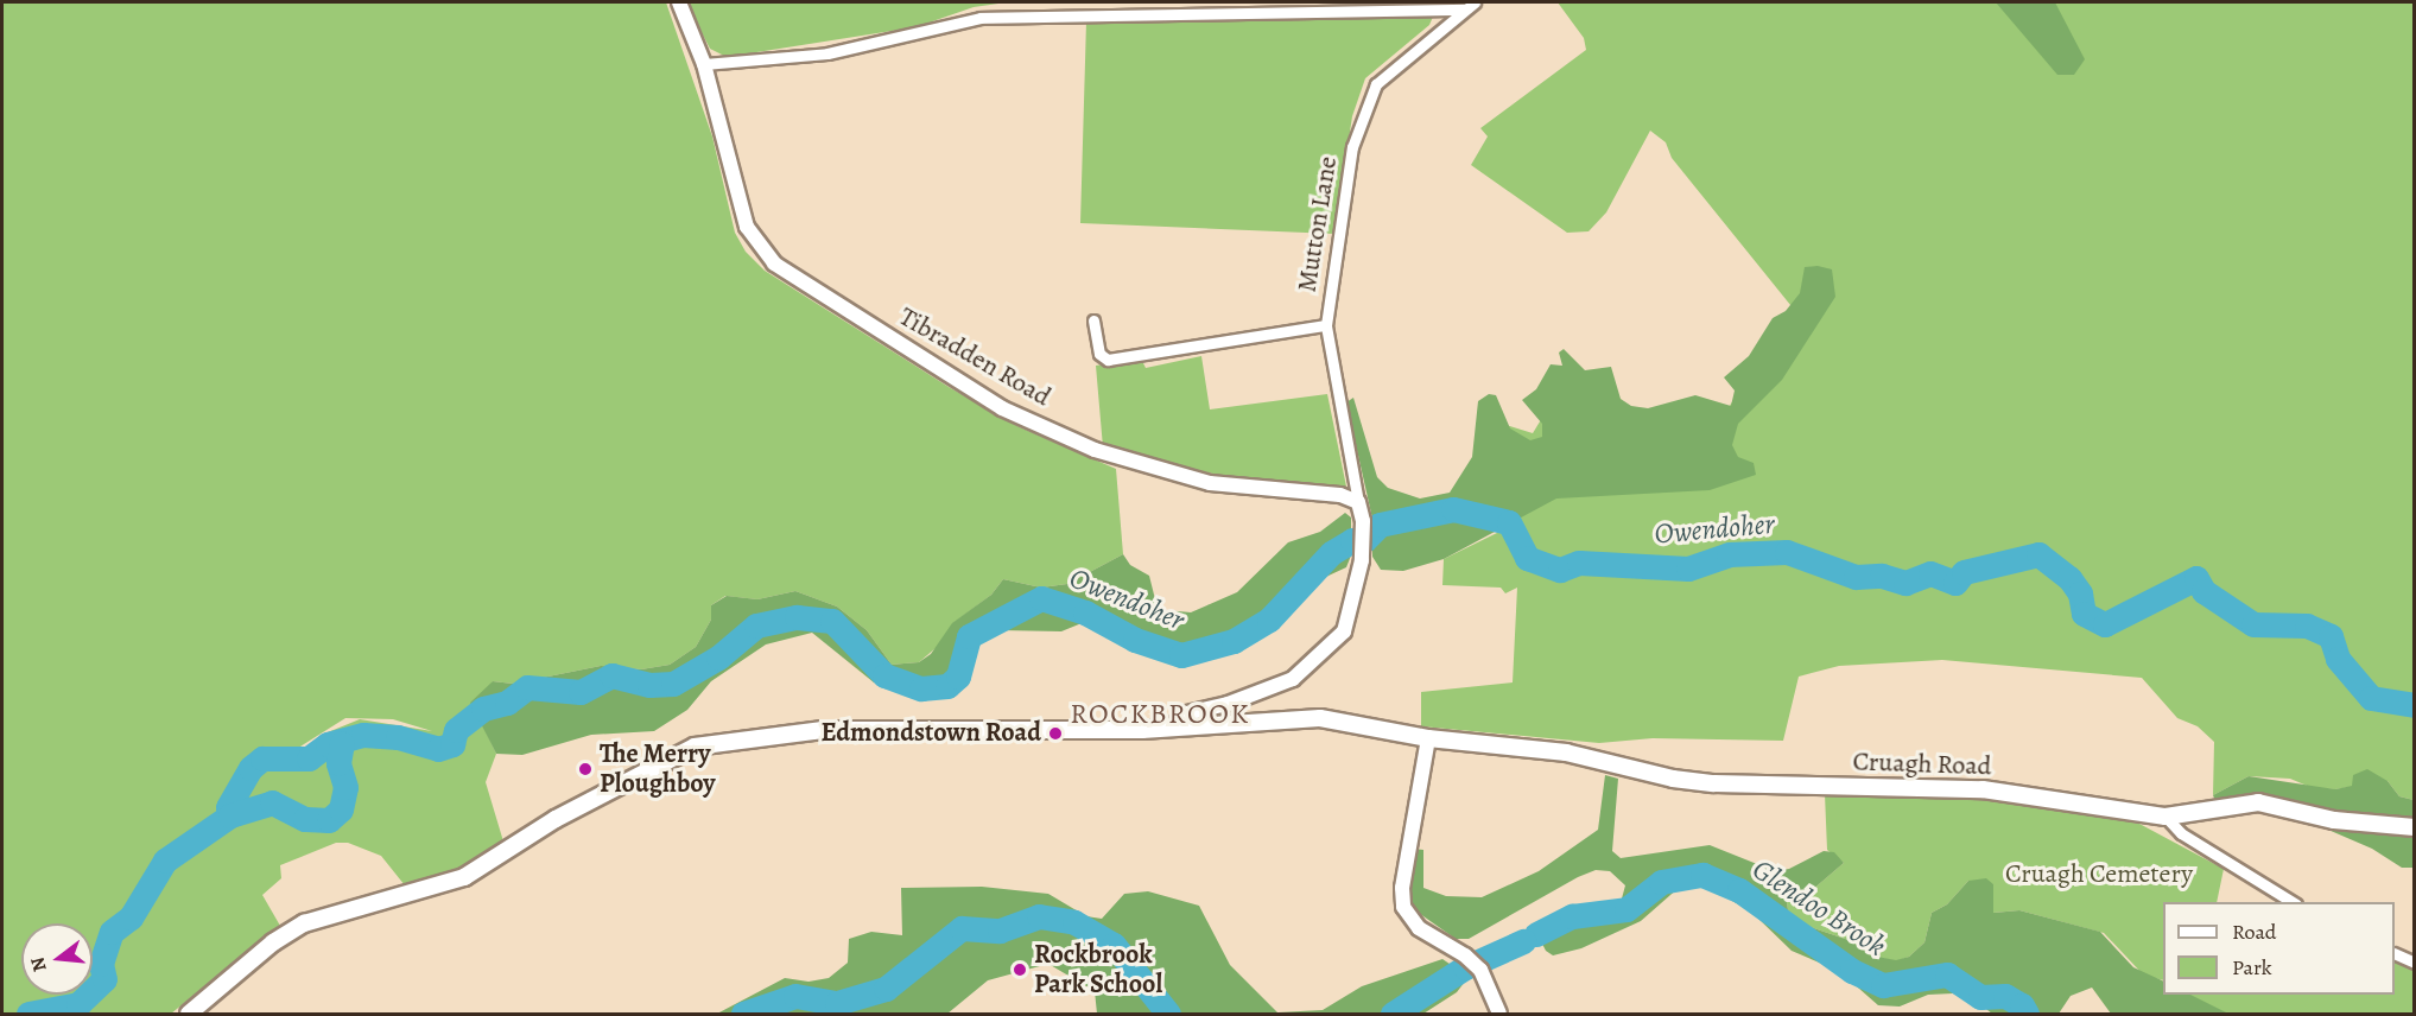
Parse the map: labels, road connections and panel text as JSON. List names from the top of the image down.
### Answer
{
  "streets": {
    "main road": ["Cruagh Road"],
    "street": ["Mutton Lane", "Tibradden Road"]
  },
  "crossings": [
    ["Mutton Lane", "Tibradden Road"]
  ],
  "districts": ["ROCKBROOK"],
  "water": ["Owendoher", "Glendoo Brook"],
  "parks": ["Cruagh Cemetery"],
  "places": ["Edmondstown Road", "The Merry Ploughboy", "Rockbrook Park School"],
  "legend": ["Road", "Park"],
  "north": "left"
}
